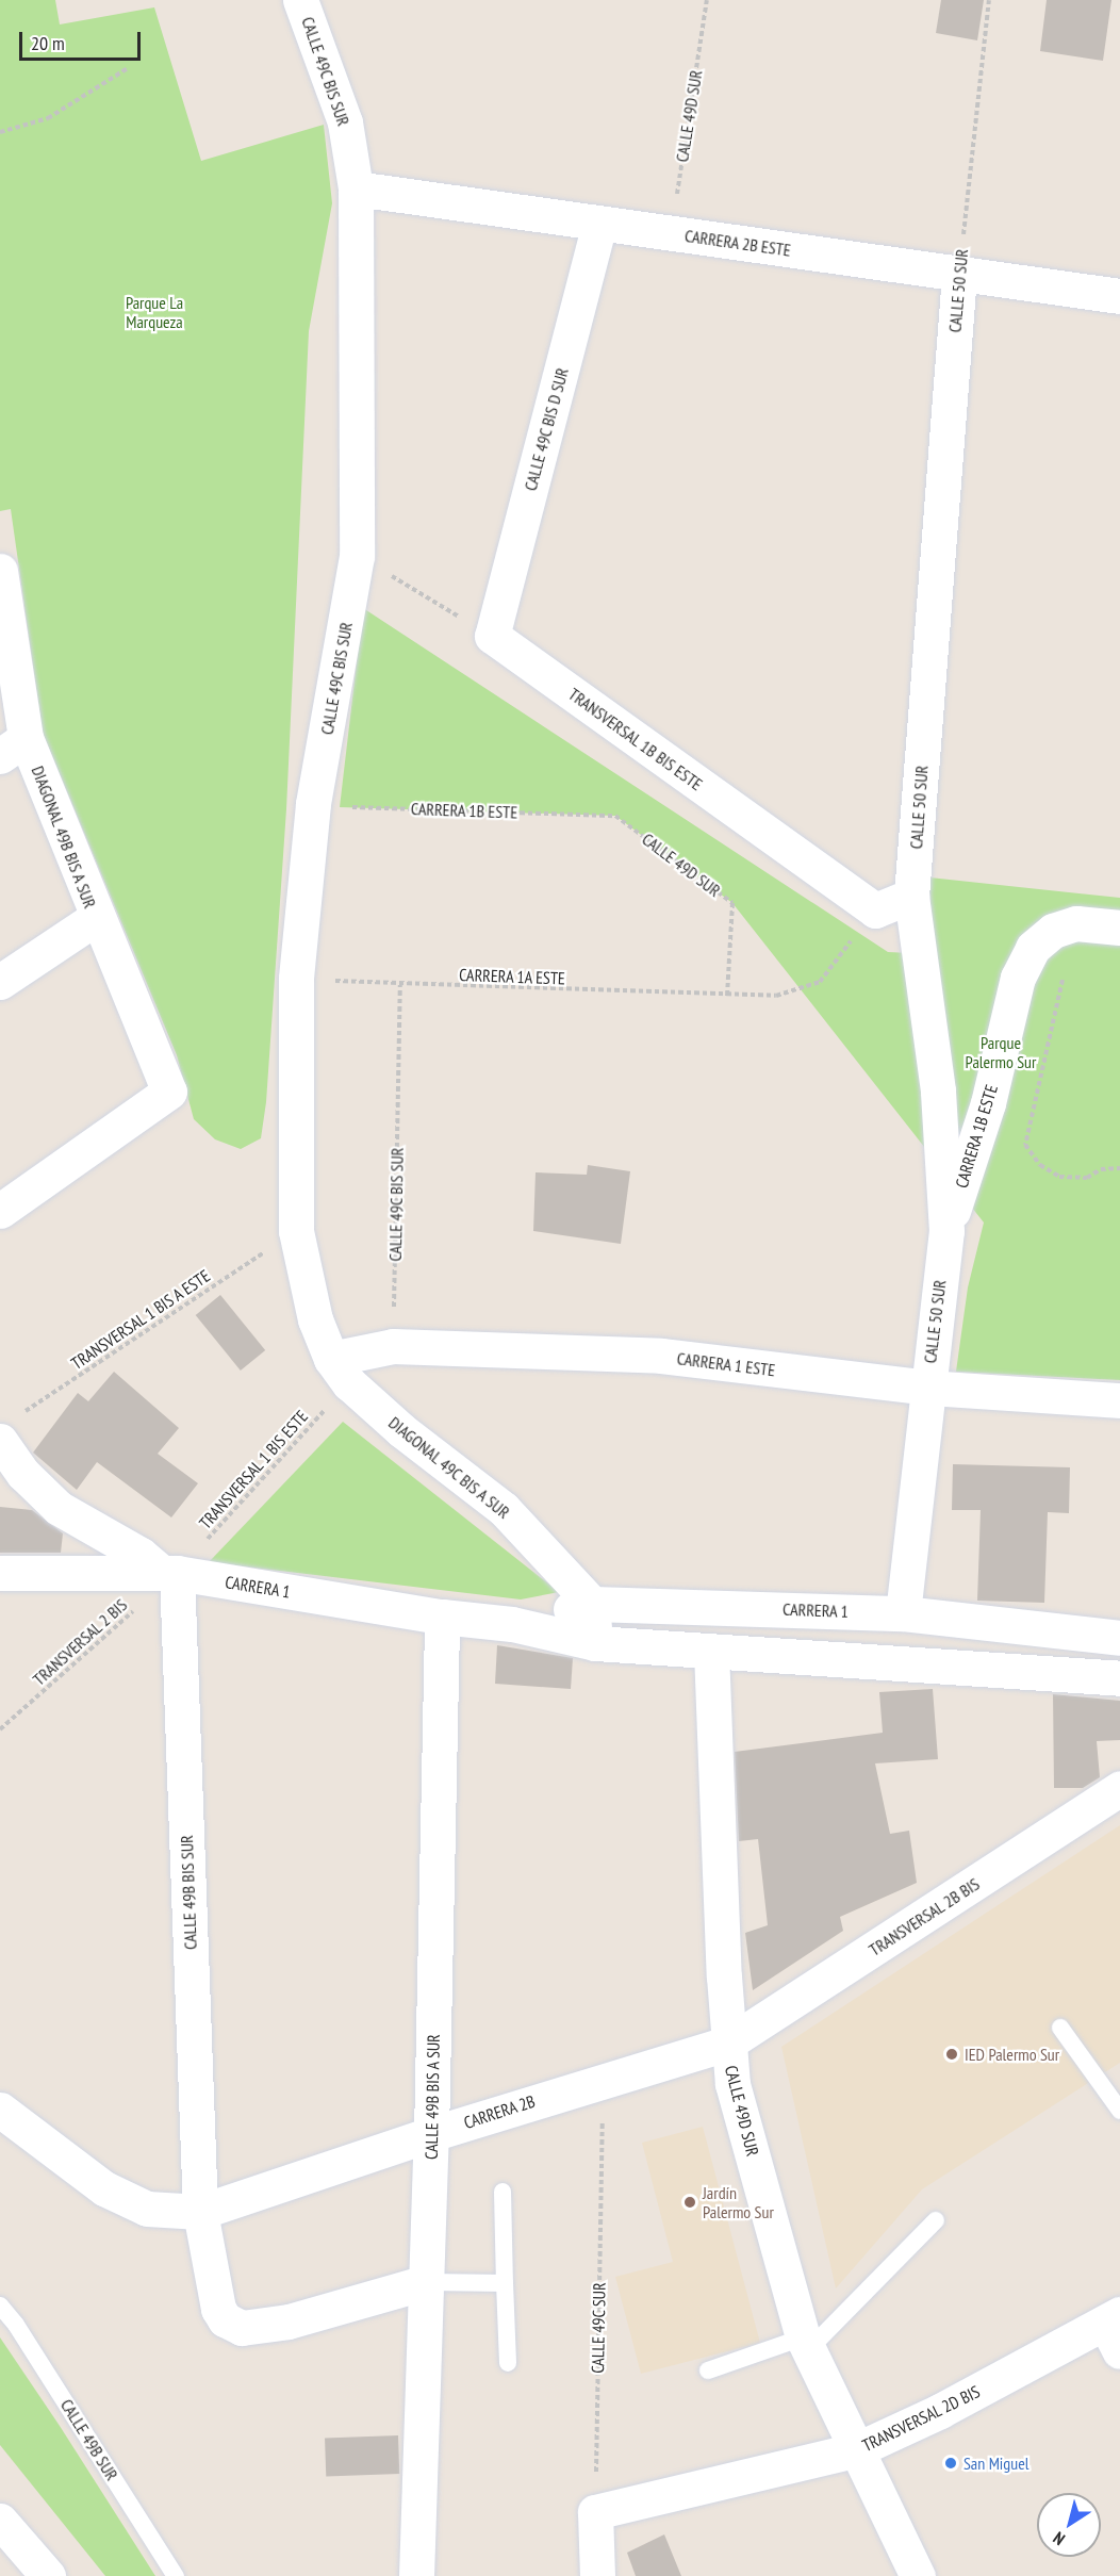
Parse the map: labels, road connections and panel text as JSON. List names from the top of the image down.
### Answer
{
  "streets": {
    "street": [
      "CALLE 49C BIS SUR",
      "CALLE 49D SUR",
      "CARRERA 2B ESTE",
      "CALLE 50 SUR",
      "CALLE 49C BIS D SUR",
      "TRANSVERSAL 1B BIS ESTE",
      "CARRERA 1B ESTE",
      "DIAGONAL 49B BIS A SUR",
      "CARRERA 1 ESTE",
      "DIAGONAL 49C BIS A SUR",
      "CARRERA 1",
      "CALLE 49B BIS SUR",
      "TRANSVERSAL 2B BIS",
      "CALLE 49B BIS A SUR",
      "CARRERA 2B",
      "TRANSVERSAL 2D BIS"
    ],
    "lane": ["CALLE 49B SUR"],
    "path": [
      "CARRERA 1A ESTE",
      "TRANSVERSAL 1 BIS A ESTE",
      "TRANSVERSAL 1 BIS ESTE",
      "TRANSVERSAL 2 BIS",
      "CALLE 49C SUR"
    ]
  },
  "crossings": [
    ["CALLE 49C BIS SUR", "CARRERA 2B ESTE"],
    ["CALLE 49C BIS SUR", "CARRERA 1B ESTE"],
    ["CALLE 49C BIS SUR", "CARRERA 1A ESTE"],
    ["CALLE 49C BIS SUR", "TRANSVERSAL 1 BIS A ESTE"],
    ["CALLE 49C BIS SUR", "CARRERA 1 ESTE"],
    ["CALLE 49C BIS SUR", "DIAGONAL 49C BIS A SUR"],
    ["CALLE 49C BIS SUR", "TRANSVERSAL 1 BIS ESTE"],
    ["CALLE 49D SUR", "CARRERA 2B ESTE"],
    ["CALLE 49D SUR", "CARRERA 1B ESTE"],
    ["CALLE 49D SUR", "CARRERA 1A ESTE"],
    ["CALLE 49D SUR", "CARRERA 1"],
    ["CALLE 49D SUR", "TRANSVERSAL 2B BIS"],
    ["CALLE 49D SUR", "CARRERA 2B"],
    ["CALLE 49D SUR", "TRANSVERSAL 2D BIS"],
    ["CARRERA 2B ESTE", "CALLE 50 SUR"],
    ["CARRERA 2B ESTE", "CALLE 49C BIS D SUR"],
    ["CALLE 50 SUR", "CARRERA 1B ESTE"],
    ["CALLE 50 SUR", "CARRERA 1 ESTE"],
    ["CALLE 50 SUR", "CARRERA 1"],
    ["CALLE 49C BIS D SUR", "TRANSVERSAL 1B BIS ESTE"],
    ["TRANSVERSAL 1B BIS ESTE", "CARRERA 1A ESTE"],
    ["CARRERA 1 ESTE", "DIAGONAL 49C BIS A SUR"],
    ["CARRERA 1 ESTE", "TRANSVERSAL 1 BIS ESTE"],
    ["DIAGONAL 49C BIS A SUR", "TRANSVERSAL 1 BIS ESTE"],
    ["DIAGONAL 49C BIS A SUR", "CARRERA 1"],
    ["TRANSVERSAL 1 BIS ESTE", "CARRERA 1"],
    ["TRANSVERSAL 1 BIS ESTE", "TRANSVERSAL 2 BIS"],
    ["TRANSVERSAL 1 BIS ESTE", "CALLE 49B BIS SUR"],
    ["CARRERA 1", "TRANSVERSAL 2 BIS"],
    ["CARRERA 1", "CALLE 49B BIS SUR"],
    ["CARRERA 1", "CALLE 49B BIS A SUR"],
    ["TRANSVERSAL 2 BIS", "CALLE 49B BIS SUR"],
    ["CALLE 49B BIS SUR", "CALLE 49B BIS A SUR"],
    ["CALLE 49B BIS SUR", "CARRERA 2B"],
    ["TRANSVERSAL 2B BIS", "CARRERA 2B"],
    ["CALLE 49B BIS A SUR", "CARRERA 2B"],
    ["CARRERA 2B", "CALLE 49C SUR"],
    ["CALLE 49C SUR", "TRANSVERSAL 2D BIS"]
  ],
  "parks": ["Parque La Marqueza", "Parque Palermo Sur"],
  "places": ["IED Palermo Sur", "Jardín Palermo Sur", "San Miguel"],
  "scale_bar": "20 m",
  "north": "bottom left"
}
